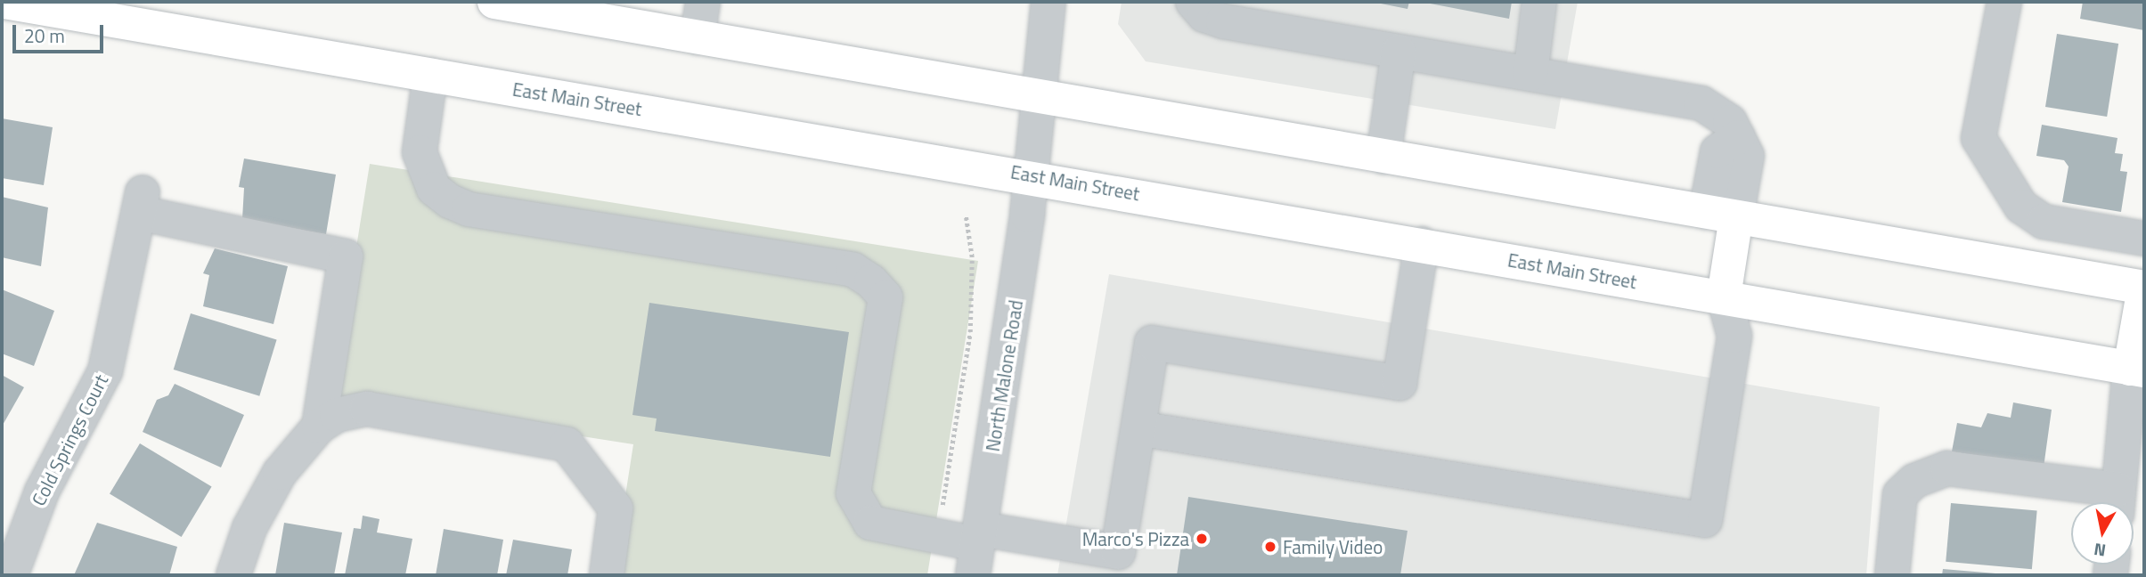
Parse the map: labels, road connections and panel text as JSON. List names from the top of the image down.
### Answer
{
  "streets": {
    "main road": ["East Main Street"],
    "street": ["North Malone Road", "Cold Springs Court"]
  },
  "crossings": [
    ["East Main Street", "North Malone Road"]
  ],
  "places": ["Marco's Pizza", "Family Video"],
  "scale_bar": "20 m",
  "north": "bottom"
}
